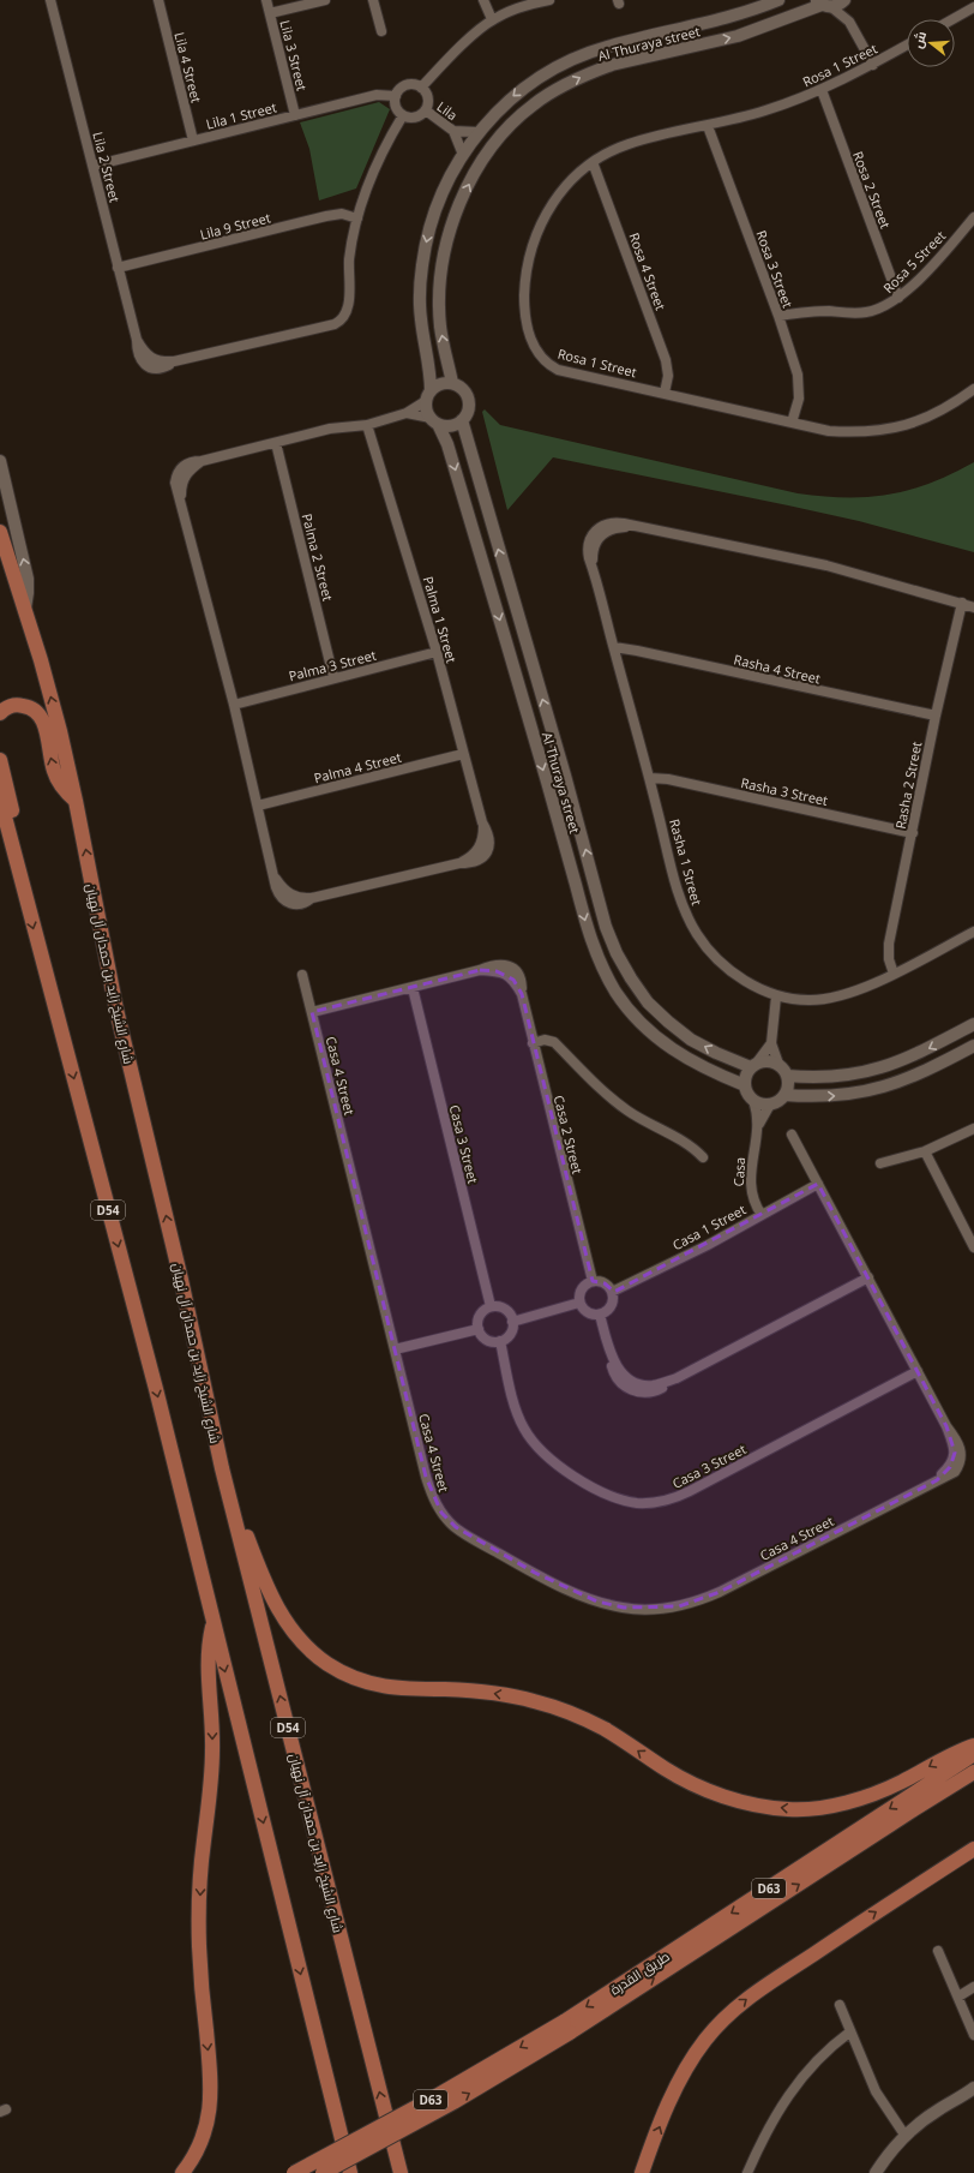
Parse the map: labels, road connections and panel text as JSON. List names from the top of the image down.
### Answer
{
  "streets": {
    "main road": [
      "شارع الشيخ زايد بن حمدان آل نهيان",
      "D54",
      "D63",
      "طريق القدرة"
    ],
    "street": [
      "Al Thuraya street",
      "Lila 3 Street",
      "Rosa 1 Street",
      "Lila 4 Street",
      "Lila",
      "Lila 1 Street",
      "Lila 2 Street",
      "Rosa 2 Street",
      "Lila 9 Street",
      "Rosa 5 Street",
      "Rosa 3 Street",
      "Rosa 4 Street",
      "Palma 2 Street",
      "Palma 1 Street",
      "Palma 3 Street",
      "Rasha 4 Street",
      "Palma 4 Street",
      "Rasha 2 Street",
      "Rasha 3 Street",
      "Rasha 1 Street",
      "Casa 4 Street",
      "Casa 2 Street",
      "Casa 3 Street",
      "Casa",
      "Casa 1 Street"
    ]
  },
  "crossings": [
    ["Al Thuraya street", "Lila"],
    ["Al Thuraya street", "Casa"],
    ["Lila 3 Street", "Lila 1 Street"],
    ["Rosa 1 Street", "Rosa 2 Street"],
    ["Rosa 1 Street", "Rosa 3 Street"],
    ["Rosa 1 Street", "Rosa 4 Street"],
    ["Lila 4 Street", "Lila 1 Street"],
    ["Lila", "Lila 1 Street"],
    ["Lila", "Lila 2 Street"],
    ["Lila 1 Street", "Lila 2 Street"],
    ["Lila 2 Street", "Lila 9 Street"],
    ["Rosa 2 Street", "Rosa 5 Street"],
    ["Rosa 5 Street", "Rosa 3 Street"],
    ["Palma 2 Street", "Palma 1 Street"],
    ["Palma 2 Street", "Palma 3 Street"],
    ["Palma 1 Street", "Palma 3 Street"],
    ["Palma 1 Street", "Palma 4 Street"],
    ["Rasha 4 Street", "Rasha 2 Street"],
    ["Rasha 4 Street", "Rasha 1 Street"],
    ["Rasha 2 Street", "Rasha 3 Street"],
    ["Rasha 2 Street", "Rasha 1 Street"],
    ["Rasha 3 Street", "Rasha 1 Street"],
    ["Casa 4 Street", "Casa 2 Street"],
    ["Casa 4 Street", "Casa 3 Street"],
    ["Casa 4 Street", "Casa 1 Street"],
    ["Casa 2 Street", "Casa 3 Street"],
    ["Casa 2 Street", "Casa 1 Street"],
    ["Casa", "Casa 1 Street"]
  ],
  "north": "left"
}
